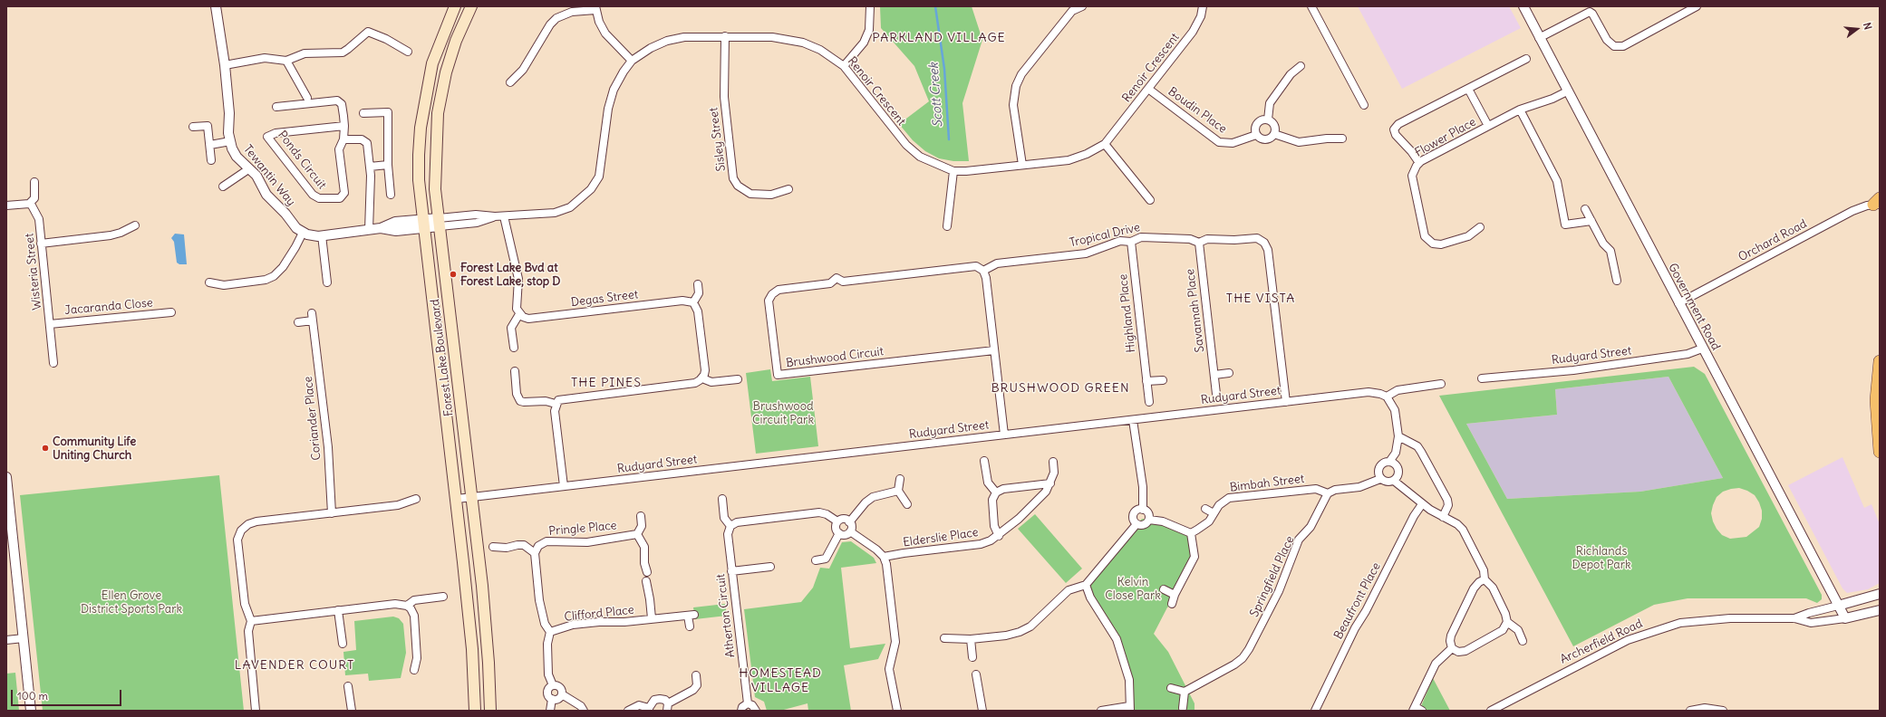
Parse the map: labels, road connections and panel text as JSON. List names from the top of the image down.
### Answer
{
  "streets": {
    "main road": ["Forest Lake Boulevard"],
    "street": [
      "Renoir Crescent",
      "Boudin Place",
      "Flower Place",
      "Sisley Street",
      "Ponds Circuit",
      "Tewantin Way",
      "Tropical Drive",
      "Orchard Road",
      "Wisteria Street",
      "Degas Street",
      "Jacaranda Close",
      "Government Road",
      "Savannah Place",
      "Highland Place",
      "Rudyard Street",
      "Brushwood Circuit",
      "Coriander Place",
      "Bimbah Street",
      "Pringle Place",
      "Elderslie Place",
      "Springfield Place",
      "Beaufront Place",
      "Clifford Place",
      "Atherton Circuit",
      "Archerfield Road"
    ]
  },
  "crossings": [
    ["Renoir Crescent", "Boudin Place"],
    ["Renoir Crescent", "Sisley Street"],
    ["Renoir Crescent", "Forest Lake Boulevard"],
    ["Flower Place", "Government Road"],
    ["Tropical Drive", "Savannah Place"],
    ["Tropical Drive", "Highland Place"],
    ["Tropical Drive", "Rudyard Street"],
    ["Tropical Drive", "Brushwood Circuit"],
    ["Orchard Road", "Government Road"],
    ["Wisteria Street", "Jacaranda Close"],
    ["Government Road", "Rudyard Street"],
    ["Government Road", "Archerfield Road"],
    ["Rudyard Street", "Forest Lake Boulevard"],
    ["Bimbah Street", "Springfield Place"]
  ],
  "districts": [
    "PARKLAND VILLAGE",
    "THE VISTA",
    "THE PINES",
    "BRUSHWOOD GREEN",
    "LAVENDER COURT",
    "HOMESTEAD VILLAGE"
  ],
  "water": ["Scott Creek"],
  "parks": [
    "Brushwood Circuit Park",
    "Richlands Depot Park",
    "Kelvin Close Park",
    "Ellen Grove District Sports Park"
  ],
  "places": ["Forest Lake Bvd at Forest Lake, stop D", "Community Life Uniting Church"],
  "scale_bar": "100 m",
  "north": "right"
}
